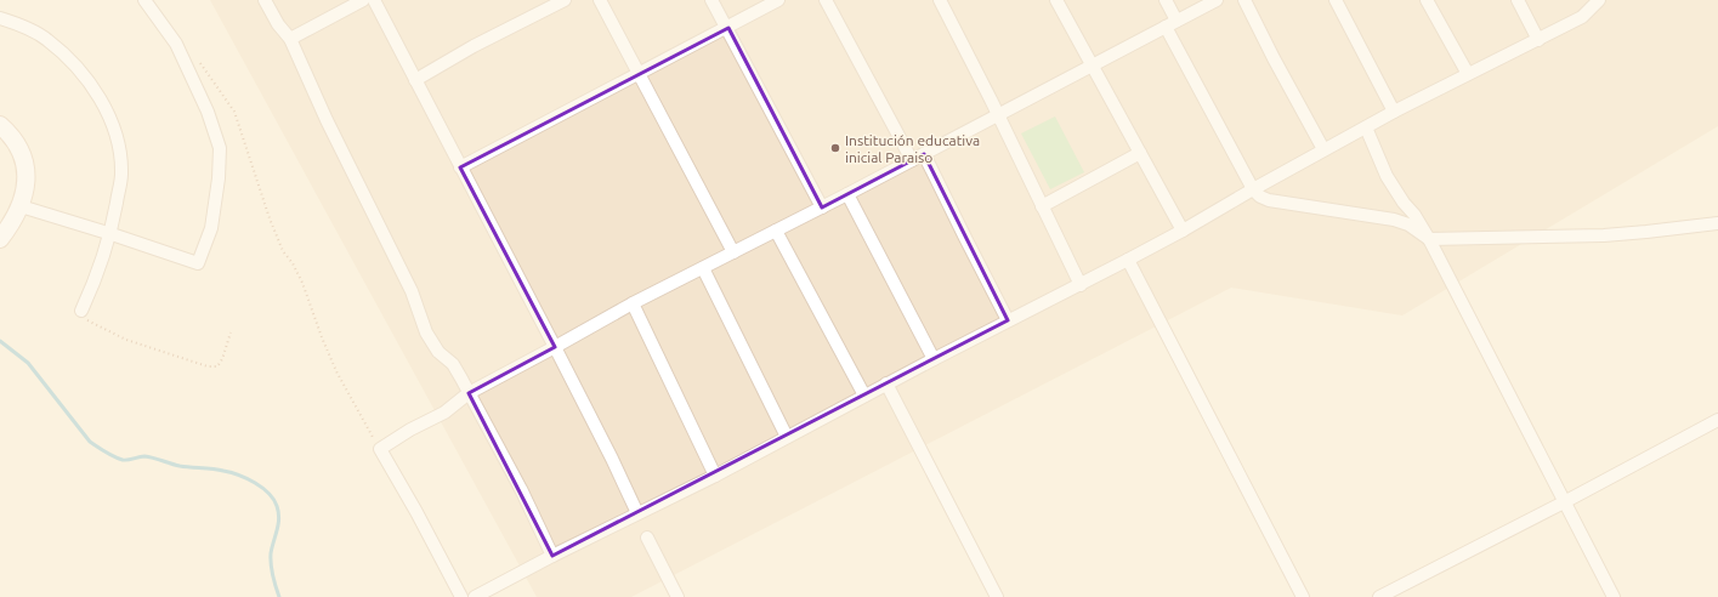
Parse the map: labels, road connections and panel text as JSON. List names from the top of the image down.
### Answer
{
  "places": ["Institución educativa inicial Paraiso"]
}
